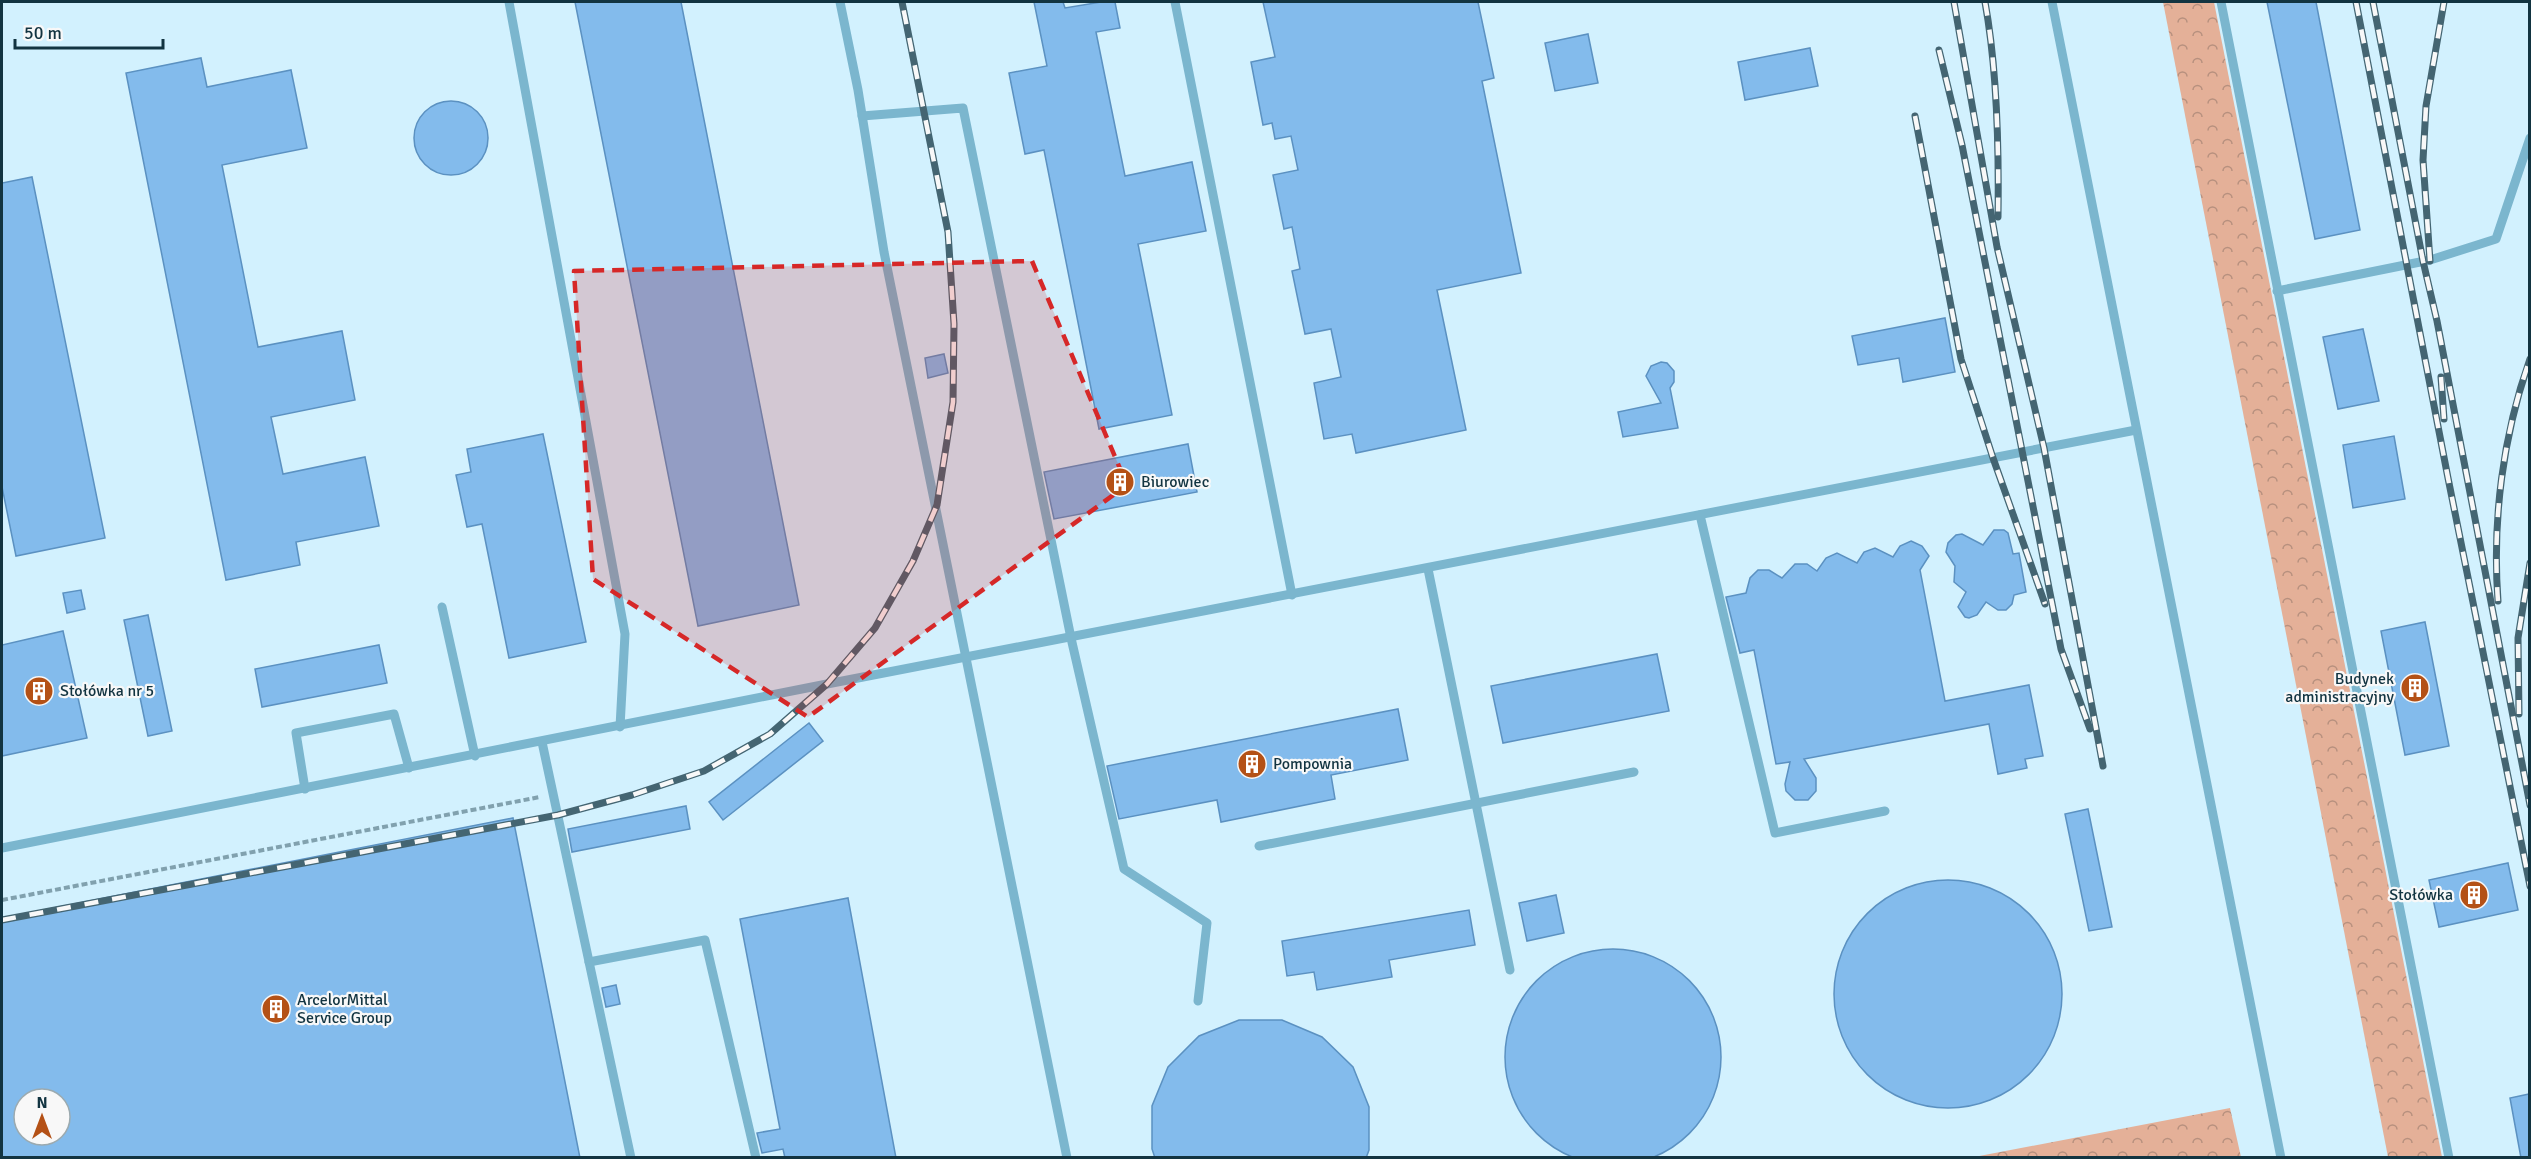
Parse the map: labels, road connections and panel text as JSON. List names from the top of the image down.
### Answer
{
  "places": {
    "building": [
      "Biurowiec",
      "Budynek administracyjny",
      "Stołówka nr 5",
      "Pompownia",
      "Stołówka",
      "ArcelorMittal Service Group"
    ]
  },
  "scale_bar": "50 m",
  "north": "top"
}
